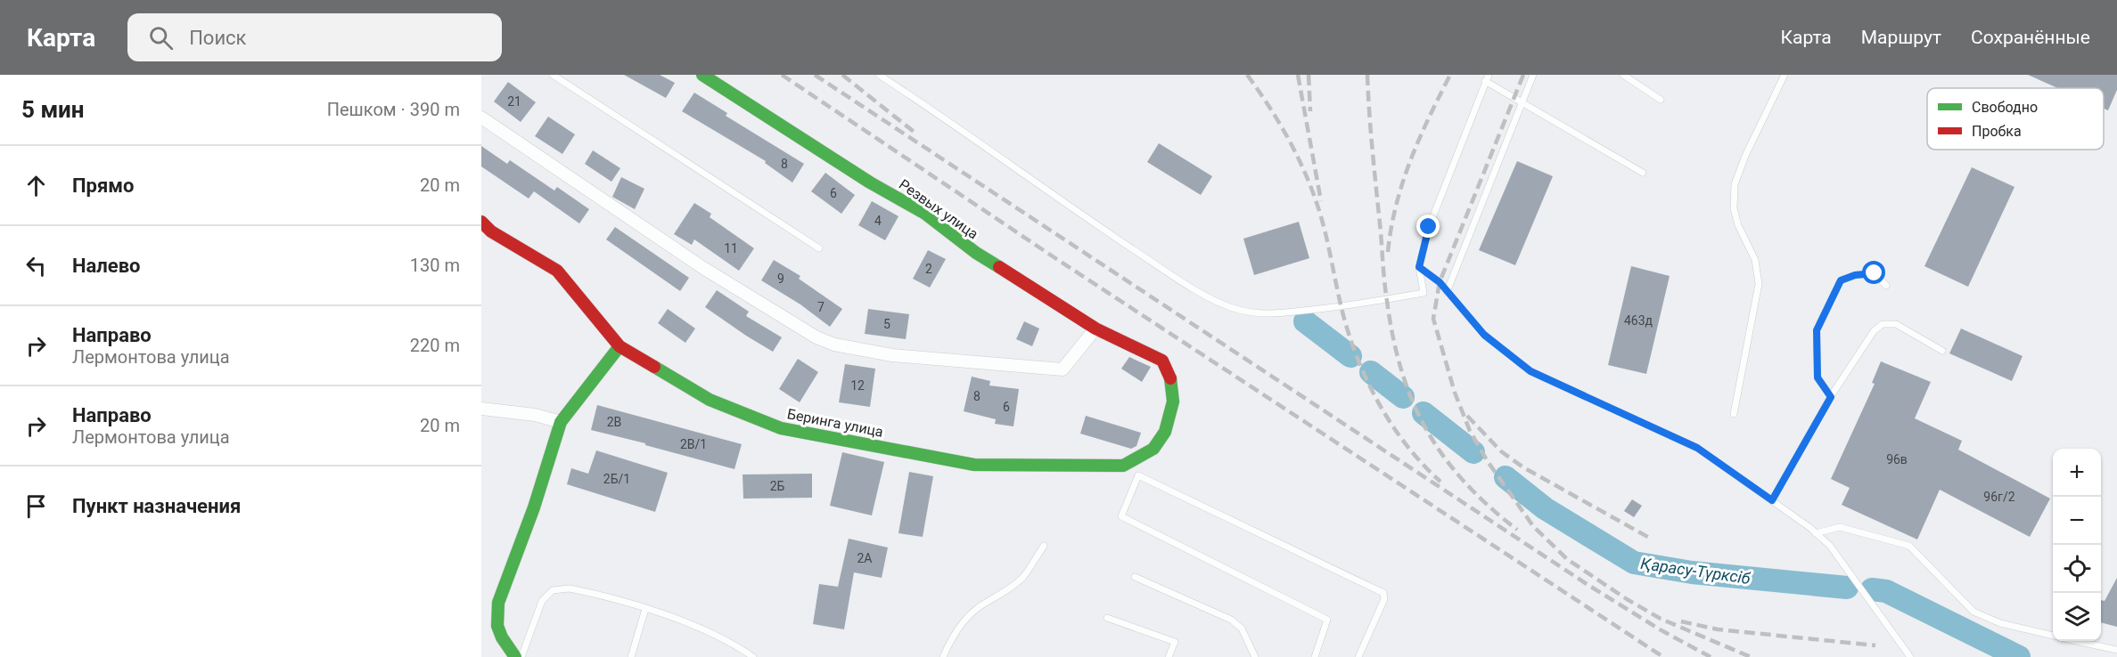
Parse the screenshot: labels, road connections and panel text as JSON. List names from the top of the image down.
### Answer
{
  "streets": {
    "street": ["Резвых улица", "Беринга улица"]
  },
  "crossings": [
    ["Резвых улица", "Беринга улица"]
  ],
  "water": ["Қарасу-Түрксіб"],
  "house_numbers": [
    "21",
    "8",
    "6",
    "4",
    "11",
    "2",
    "9",
    "7",
    "463д",
    "5",
    "12",
    "8",
    "6",
    "2В",
    "2В/1",
    "96в",
    "2Б/1",
    "2Б",
    "96г/2",
    "2А"
  ],
  "legend": ["Свободно", "Пробка"],
  "page": {
    "header": "Карта",
    "search": "Поиск",
    "nav": ["Карта", "Маршрут", "Сохранённые"],
    "heading": ["5 мин", "Пешком · 390 m"],
    "list": [
      ["Прямо", "20 m"],
      ["Налево", "130 m"],
      ["Направо", "Лермонтова улица", "220 m"],
      ["Направо", "Лермонтова улица", "20 m"],
      "Пункт назначения"
    ],
    "map_buttons": ["+", "−"]
  }
}
